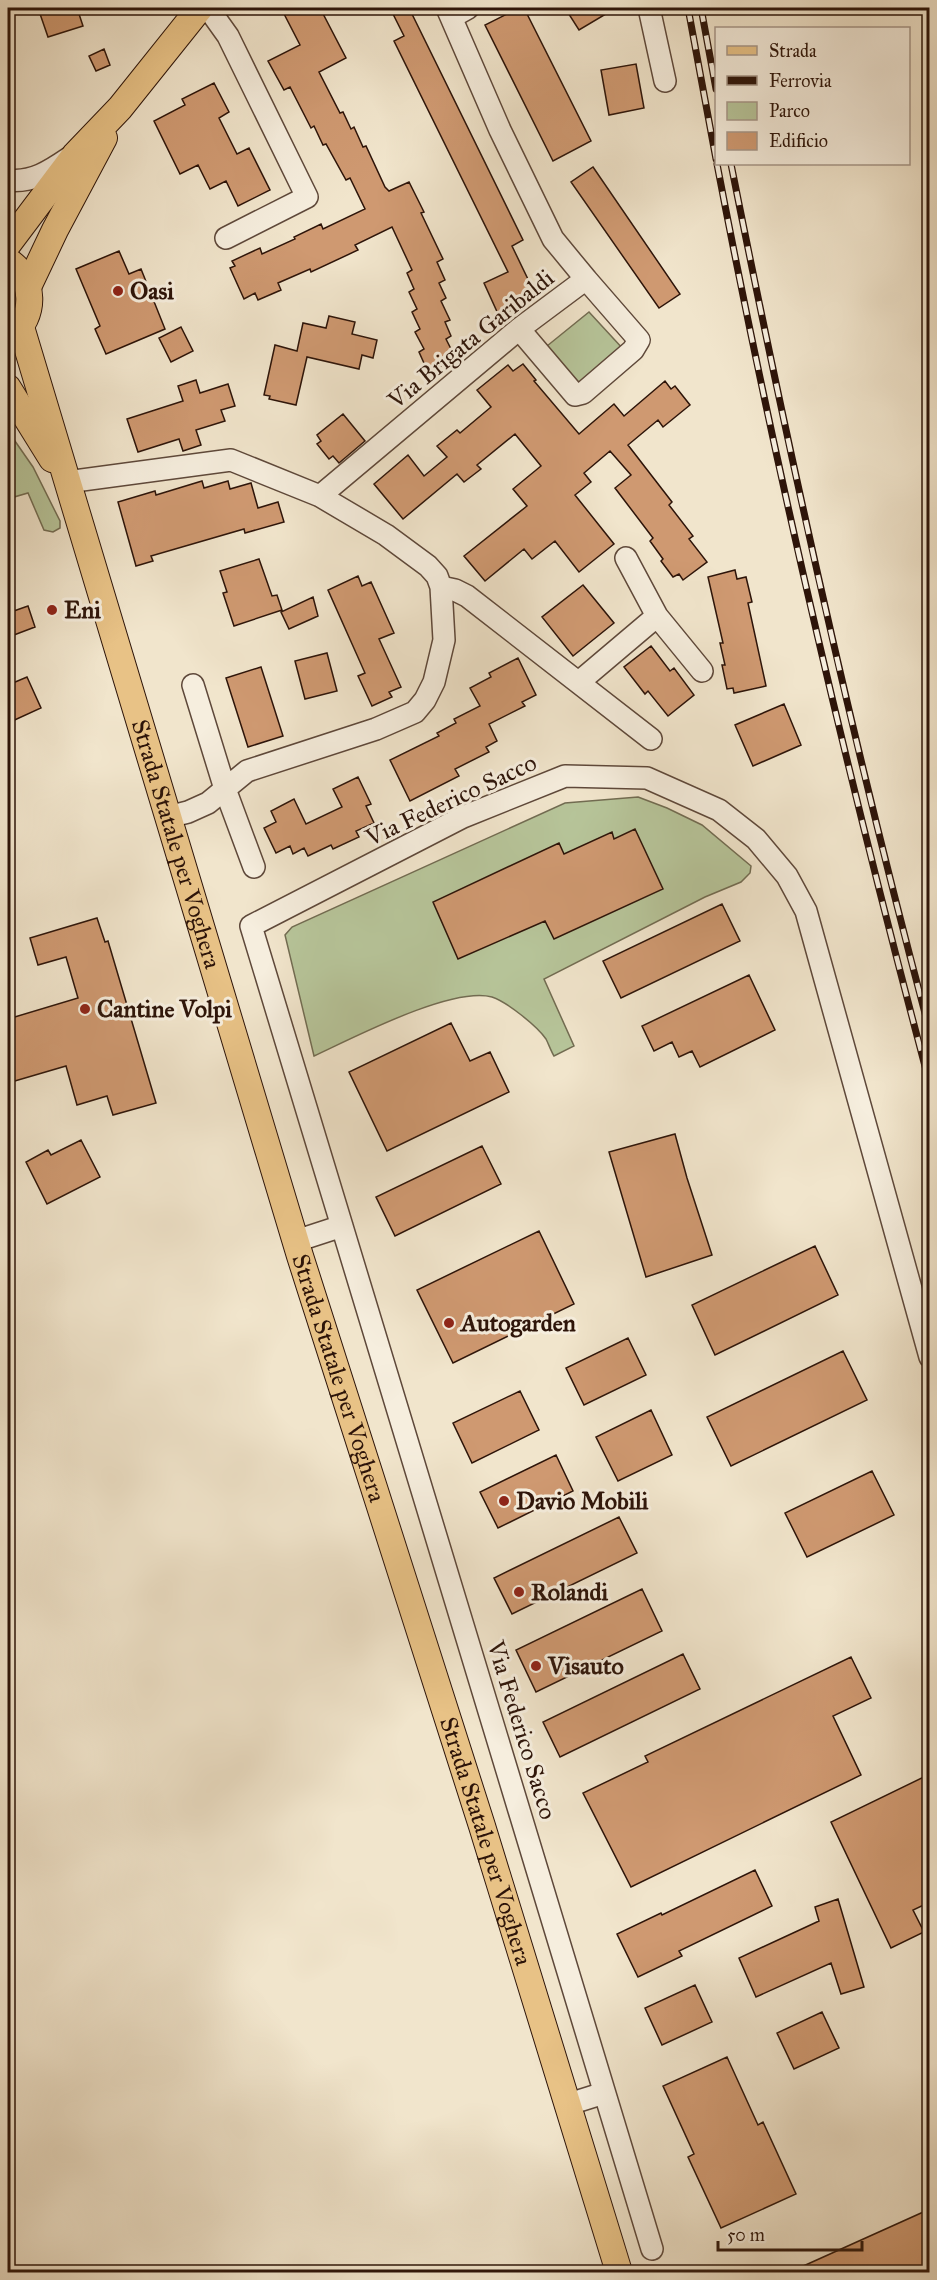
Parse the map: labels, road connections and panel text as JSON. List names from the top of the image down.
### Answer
{
  "streets": {
    "main road": ["Strada Statale per Voghera"],
    "street": ["Via Brigata Garibaldi", "Via Federico Sacco"]
  },
  "places": [
    "Oasi",
    "Eni",
    "Cantine Volpi",
    "Autogarden",
    "Davio Mobili",
    "Rolandi",
    "Visauto"
  ],
  "legend": [
    "Strada",
    "Ferrovia",
    "Parco",
    "Edificio"
  ],
  "scale_bar": "50 m"
}
